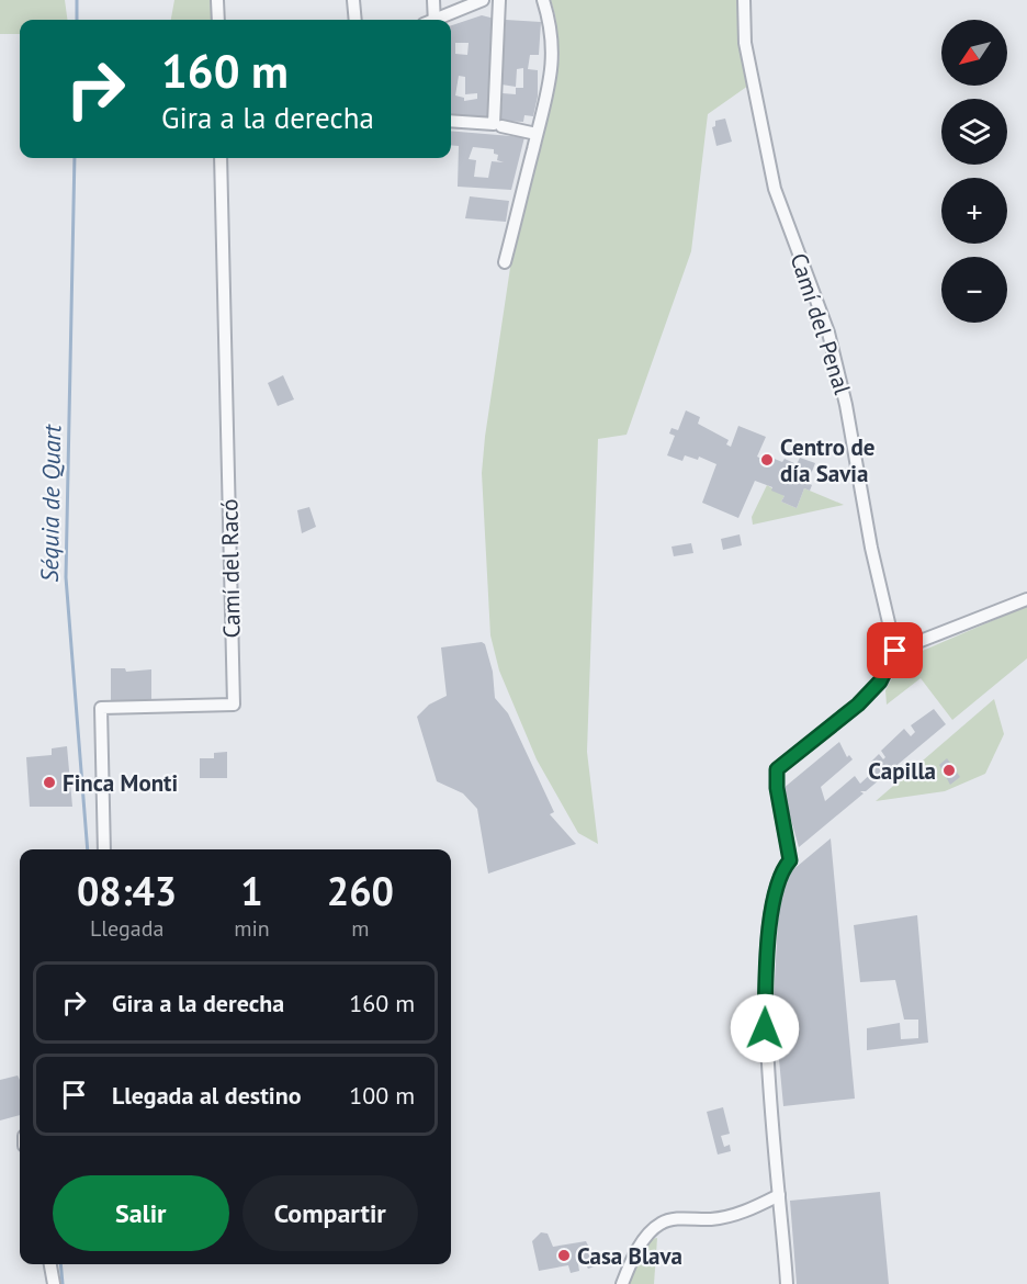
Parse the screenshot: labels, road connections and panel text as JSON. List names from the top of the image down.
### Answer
{
  "streets": {
    "street": ["Camí del Penal", "Camí del Racó"]
  },
  "water": ["Séquia de Quart"],
  "places": [
    "Centro de día Savia",
    "Capilla",
    "Finca Monti",
    "Casa Blava"
  ],
  "north": "bottom left",
  "page": {
    "map_buttons": ["+", "−"],
    "turn": ["160 m", "Gira a la derecha"],
    "eta": [
      "08:43",
      "Llegada",
      "1",
      "min",
      "260",
      "m"
    ],
    "list": [
      {
        "name": "Gira a la derecha",
        "value": "160 m"
      },
      {
        "name": "Llegada al destino",
        "value": "100 m"
      }
    ],
    "buttons": ["Salir", "Compartir"]
  }
}
